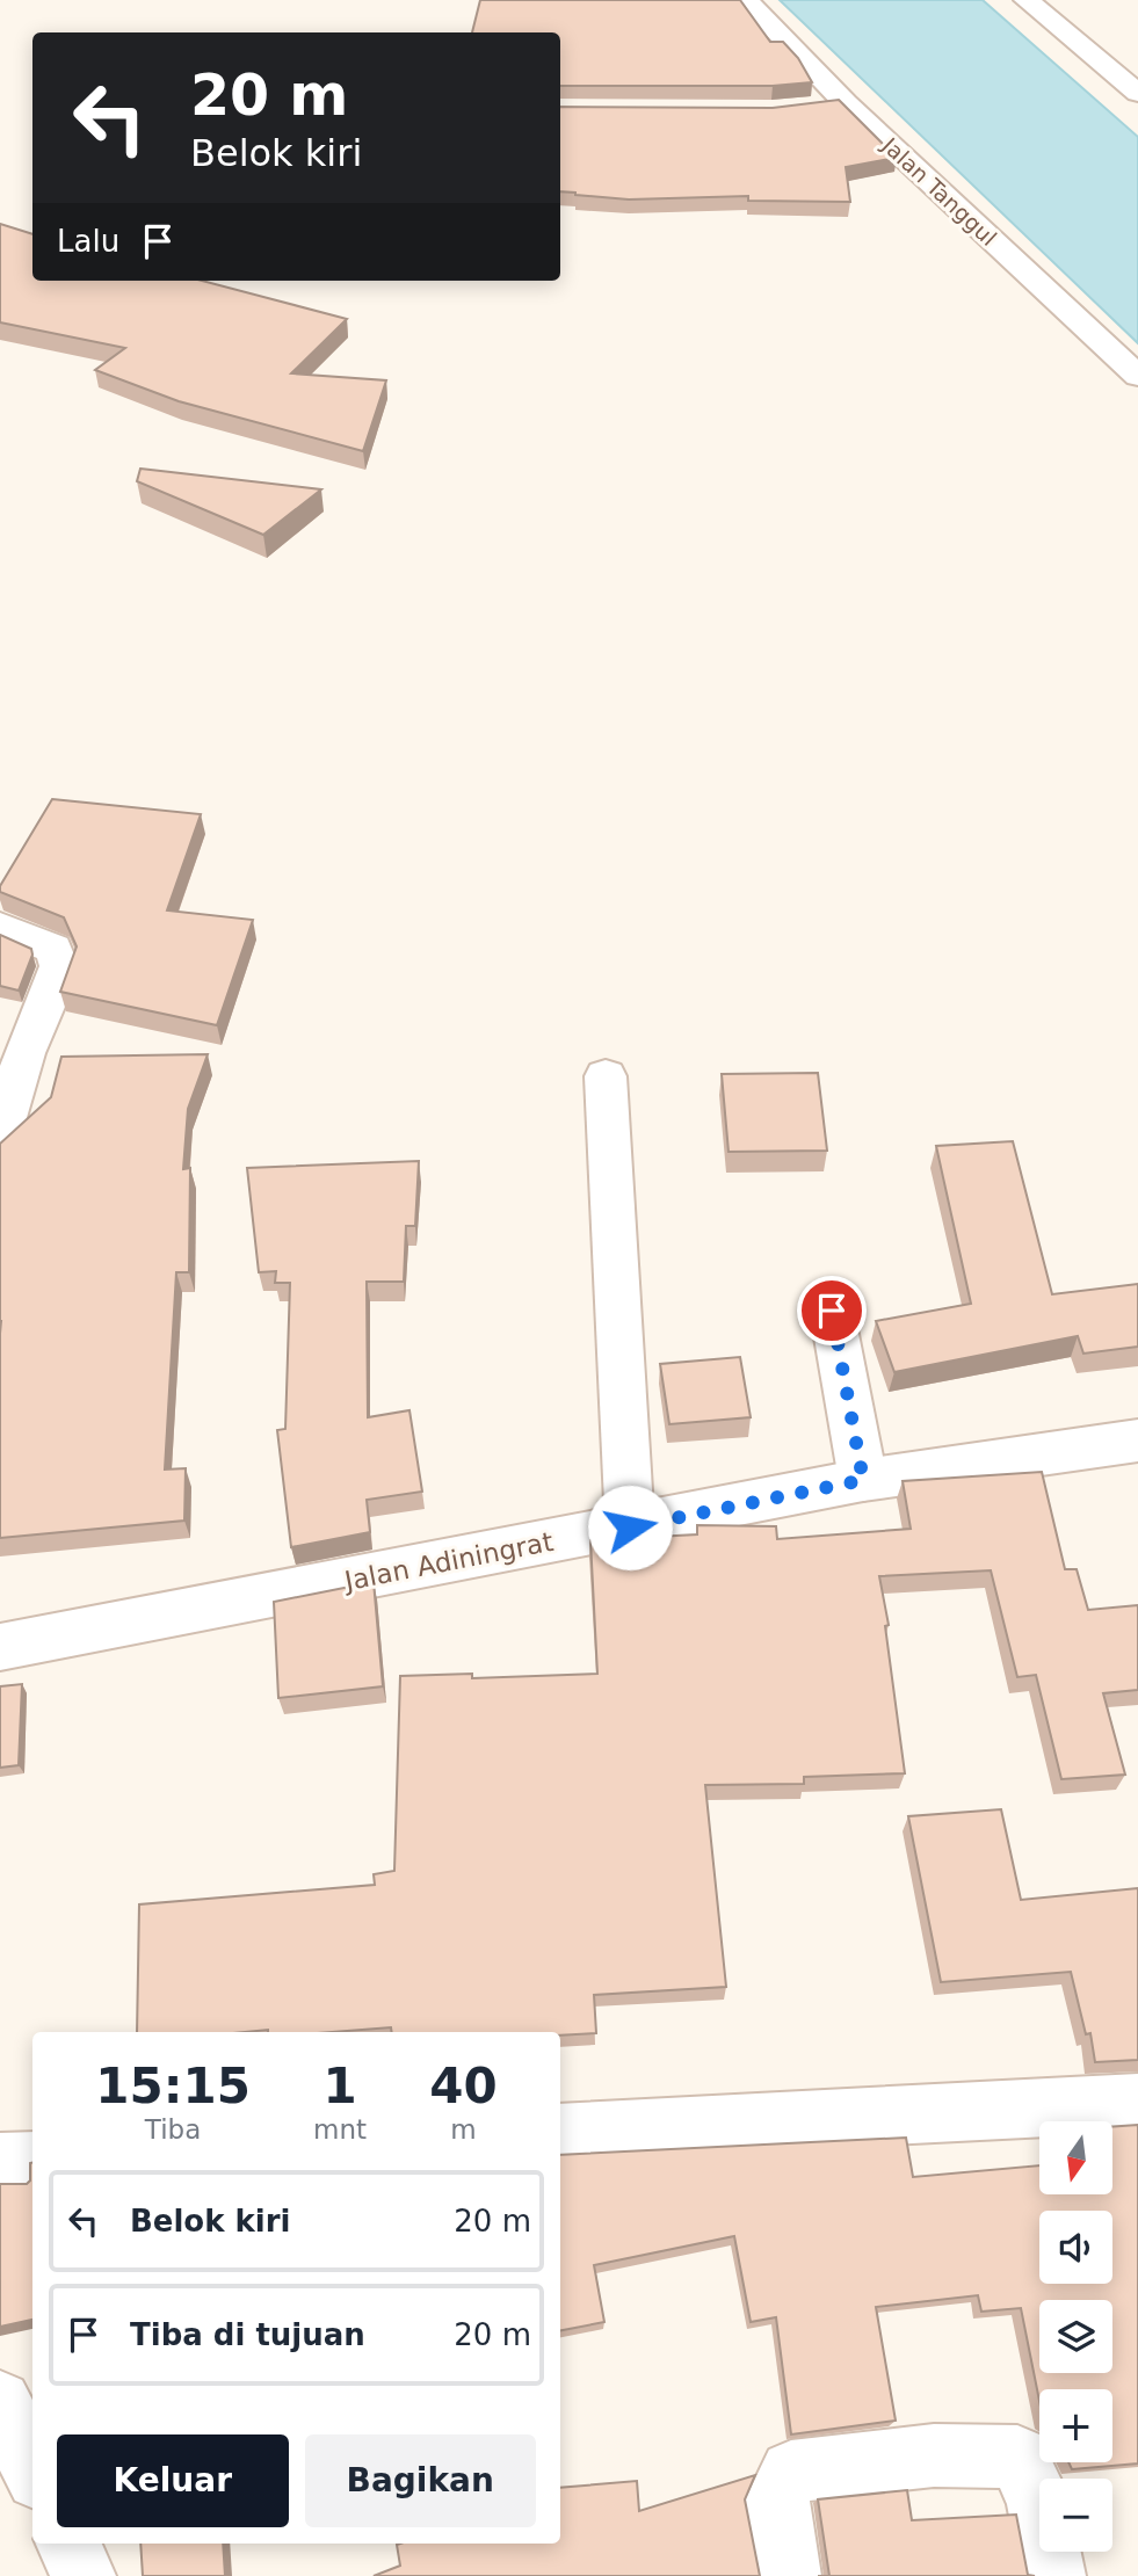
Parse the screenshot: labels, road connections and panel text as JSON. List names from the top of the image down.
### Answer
{
  "streets": {
    "street": ["Jalan Tanggul", "Jalan Adiningrat"]
  },
  "north": "bottom",
  "page": {
    "turn": ["20 m", "Belok kiri"],
    "then": "Lalu",
    "eta": [
      "15:15",
      "Tiba",
      "1",
      "mnt",
      "40",
      "m"
    ],
    "map_buttons": ["+", "−"],
    "list": [
      {
        "name": "Belok kiri",
        "value": "20 m"
      },
      {
        "name": "Tiba di tujuan",
        "value": "20 m"
      }
    ],
    "buttons": ["Keluar", "Bagikan"]
  }
}
